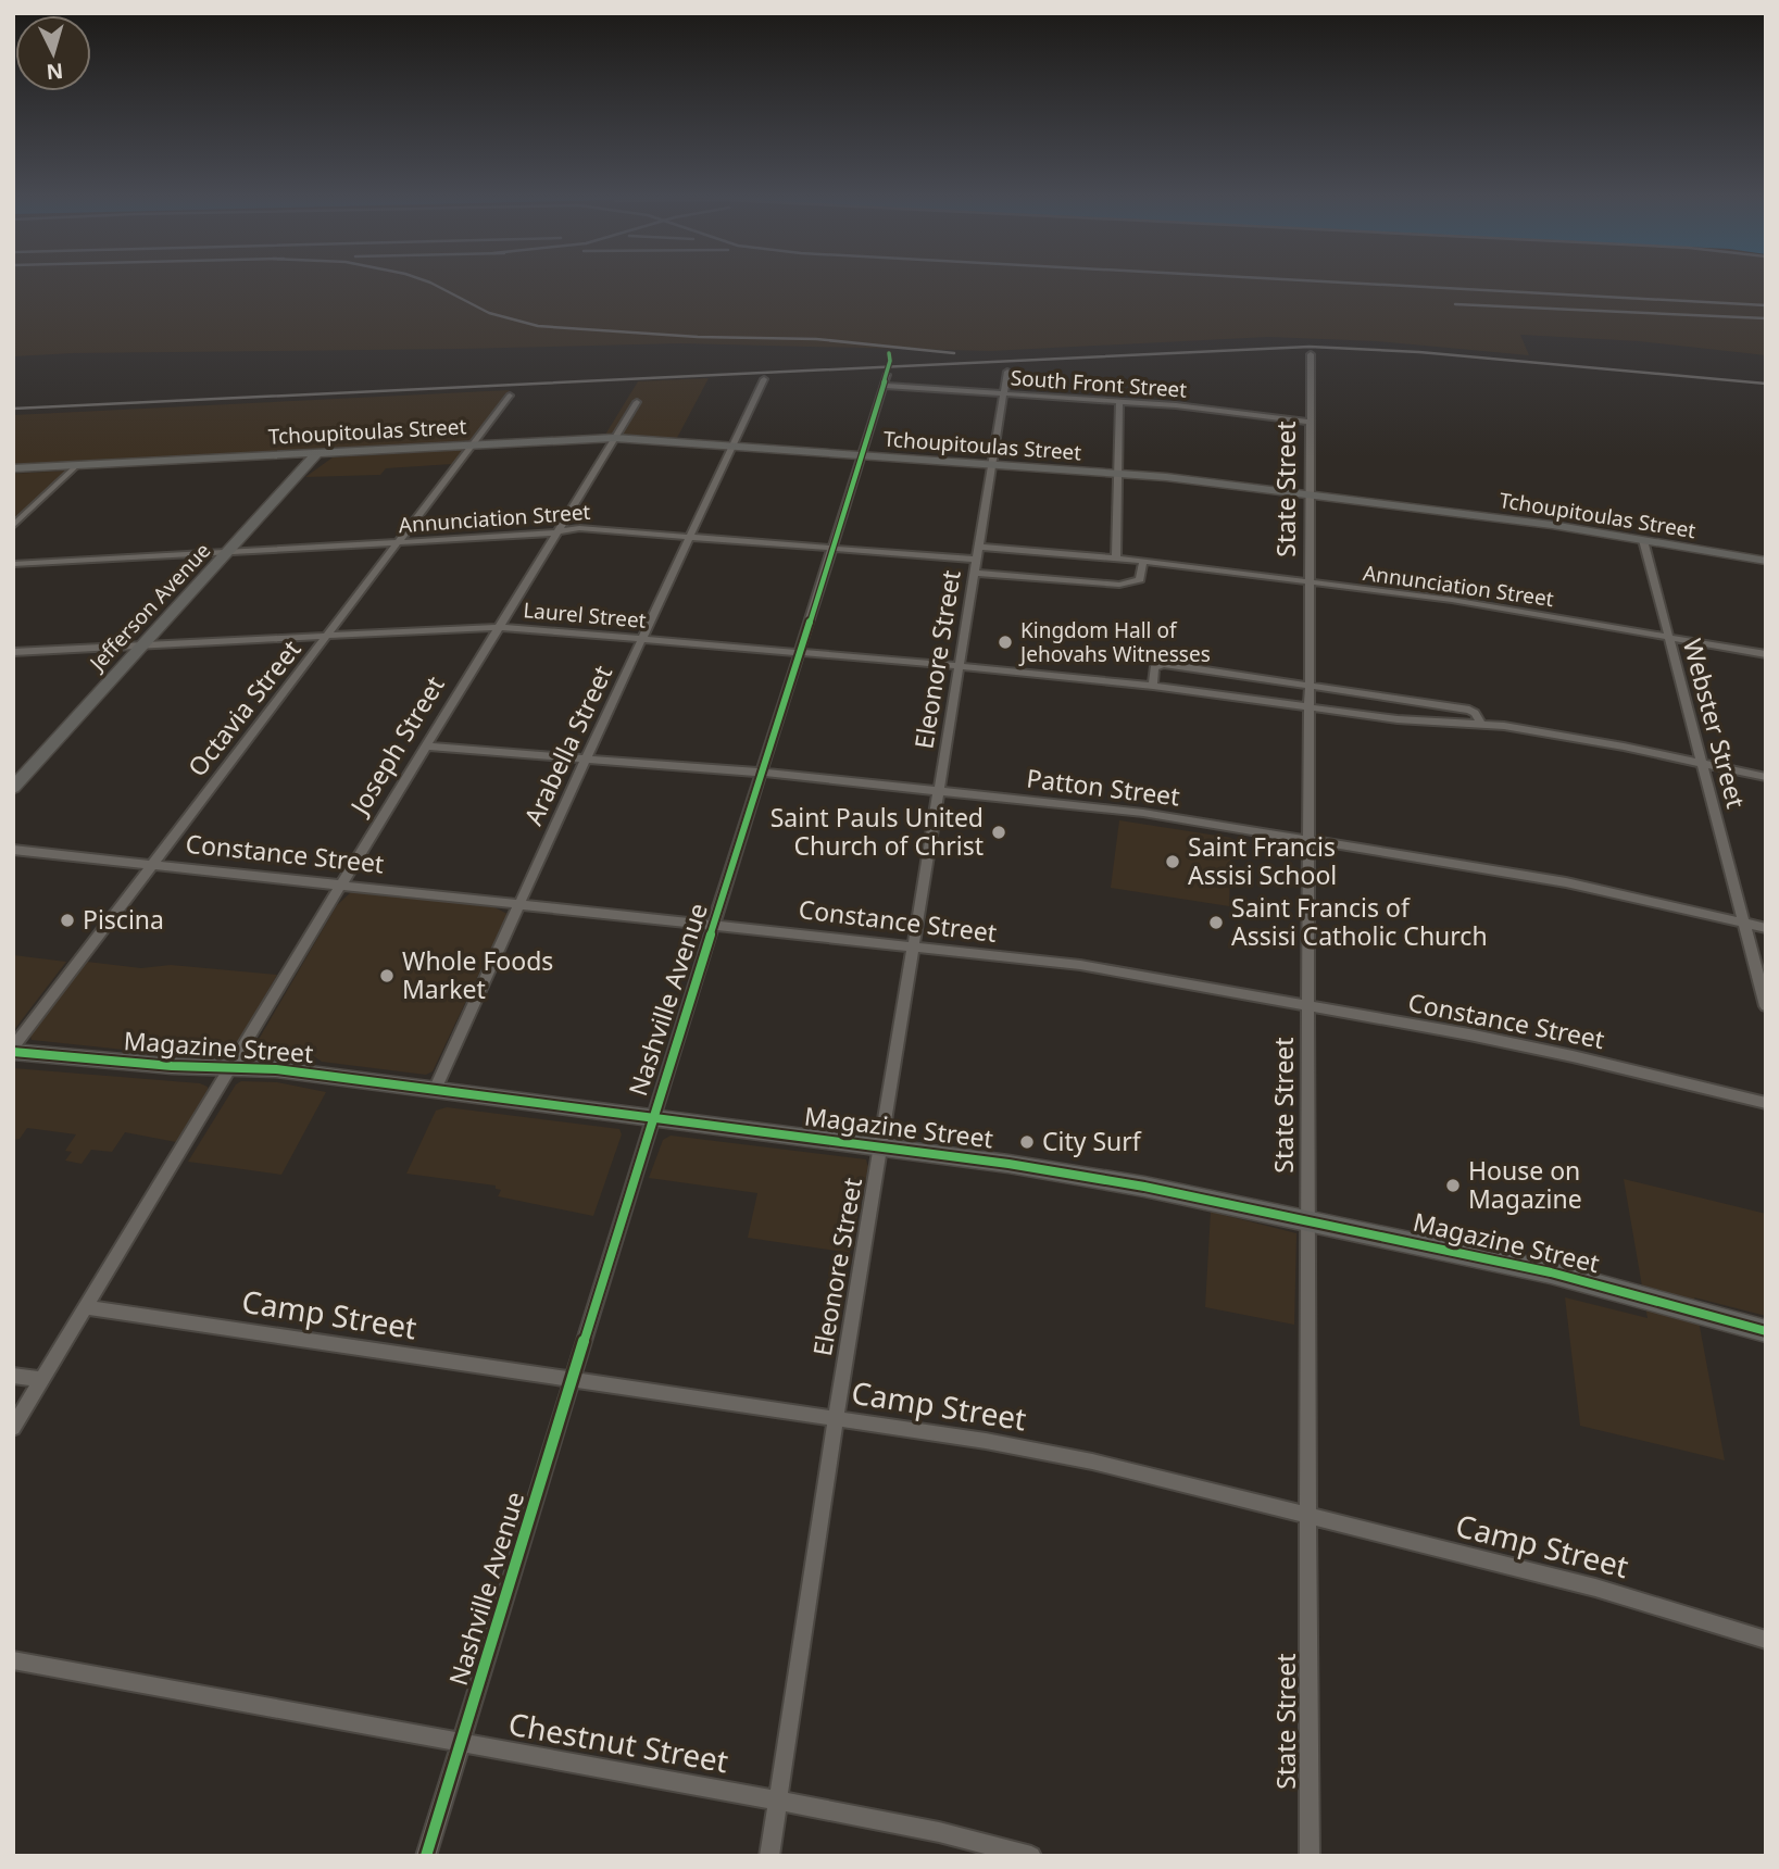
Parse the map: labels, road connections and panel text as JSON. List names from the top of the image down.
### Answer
{
  "streets": {
    "street": [
      "South Front Street",
      "Tchoupitoulas Street",
      "State Street",
      "Annunciation Street",
      "Jefferson Avenue",
      "Laurel Street",
      "Eleonore Street",
      "Octavia Street",
      "Webster Street",
      "Joseph Street",
      "Arabella Street",
      "Patton Street",
      "Constance Street",
      "Nashville Avenue",
      "Magazine Street",
      "Camp Street",
      "Chestnut Street"
    ]
  },
  "crossings": [
    ["South Front Street", "State Street"],
    ["South Front Street", "Eleonore Street"],
    ["South Front Street", "Nashville Avenue"],
    ["Tchoupitoulas Street", "State Street"],
    ["Tchoupitoulas Street", "Jefferson Avenue"],
    ["Tchoupitoulas Street", "Eleonore Street"],
    ["Tchoupitoulas Street", "Octavia Street"],
    ["Tchoupitoulas Street", "Webster Street"],
    ["Tchoupitoulas Street", "Joseph Street"],
    ["Tchoupitoulas Street", "Arabella Street"],
    ["Tchoupitoulas Street", "Nashville Avenue"],
    ["State Street", "Annunciation Street"],
    ["State Street", "Laurel Street"],
    ["State Street", "Patton Street"],
    ["State Street", "Constance Street"],
    ["State Street", "Magazine Street"],
    ["State Street", "Camp Street"],
    ["Annunciation Street", "Jefferson Avenue"],
    ["Annunciation Street", "Eleonore Street"],
    ["Annunciation Street", "Octavia Street"],
    ["Annunciation Street", "Webster Street"],
    ["Annunciation Street", "Joseph Street"],
    ["Annunciation Street", "Arabella Street"],
    ["Annunciation Street", "Nashville Avenue"],
    ["Jefferson Avenue", "Laurel Street"],
    ["Laurel Street", "Eleonore Street"],
    ["Laurel Street", "Octavia Street"],
    ["Laurel Street", "Webster Street"],
    ["Laurel Street", "Joseph Street"],
    ["Laurel Street", "Arabella Street"],
    ["Laurel Street", "Nashville Avenue"],
    ["Eleonore Street", "Patton Street"],
    ["Eleonore Street", "Constance Street"],
    ["Eleonore Street", "Magazine Street"],
    ["Eleonore Street", "Camp Street"],
    ["Eleonore Street", "Chestnut Street"],
    ["Octavia Street", "Constance Street"],
    ["Octavia Street", "Magazine Street"],
    ["Webster Street", "Patton Street"],
    ["Joseph Street", "Patton Street"],
    ["Joseph Street", "Constance Street"],
    ["Joseph Street", "Magazine Street"],
    ["Joseph Street", "Camp Street"],
    ["Arabella Street", "Patton Street"],
    ["Arabella Street", "Constance Street"],
    ["Arabella Street", "Magazine Street"],
    ["Patton Street", "Nashville Avenue"],
    ["Constance Street", "Nashville Avenue"],
    ["Nashville Avenue", "Magazine Street"],
    ["Nashville Avenue", "Camp Street"],
    ["Nashville Avenue", "Chestnut Street"]
  ],
  "places": [
    "Kingdom Hall of Jehovahs Witnesses",
    "Saint Pauls United Church of Christ",
    "Saint Francis Assisi School",
    "Piscina",
    "Saint Francis of Assisi Catholic Church",
    "Whole Foods Market",
    "City Surf",
    "House on Magazine"
  ],
  "north": "bottom"
}
